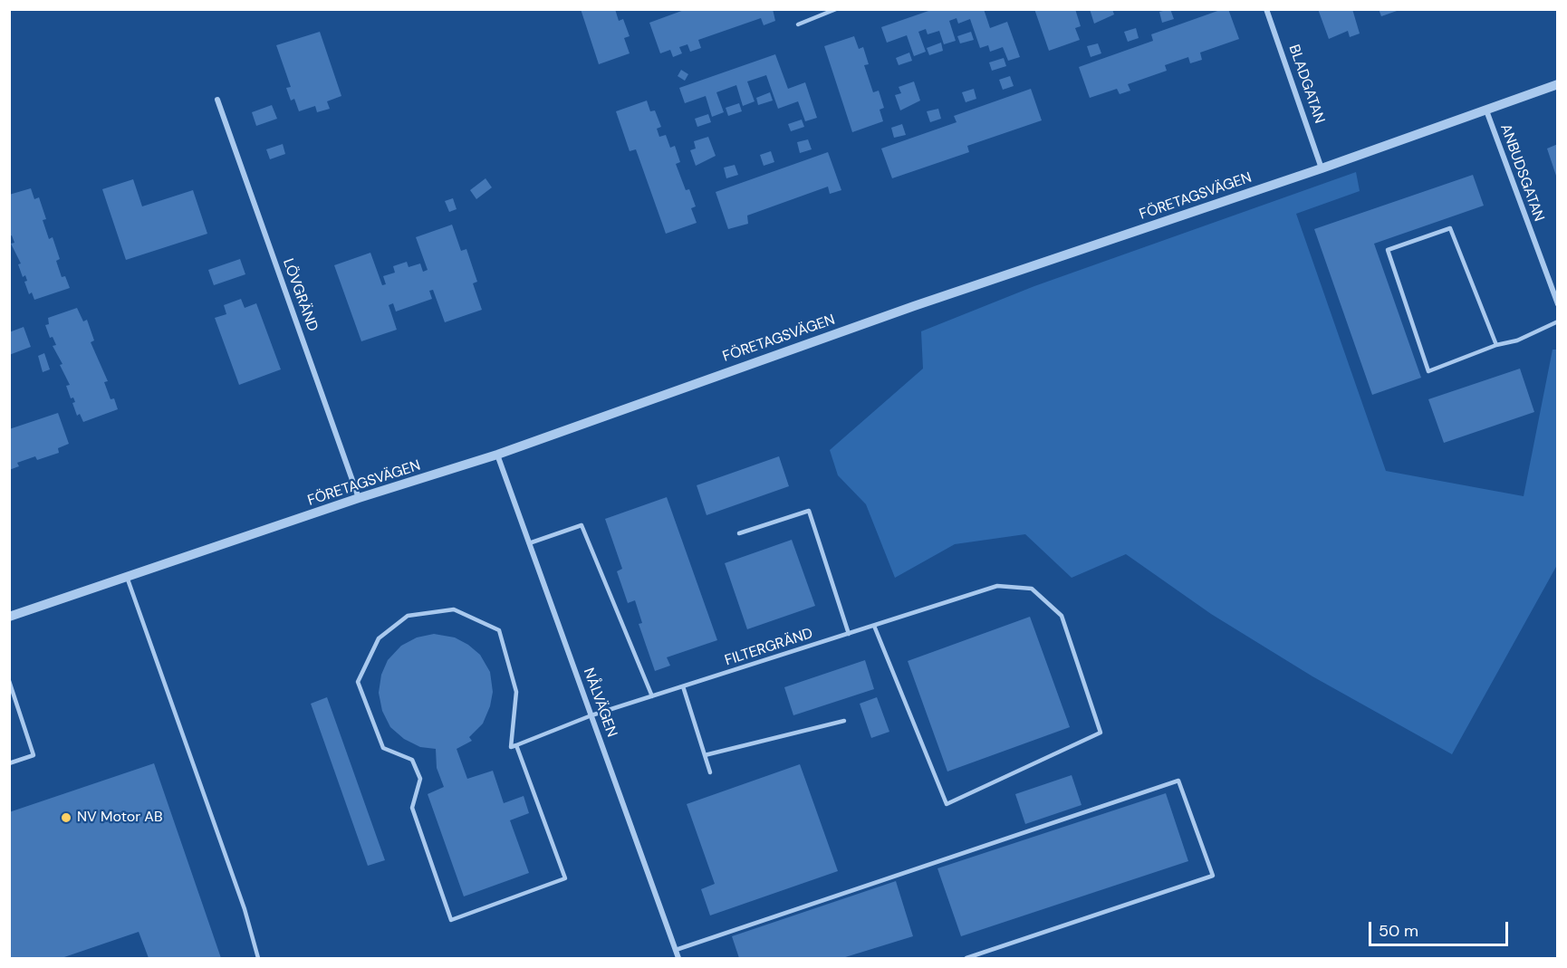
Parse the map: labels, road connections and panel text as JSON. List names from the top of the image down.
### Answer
{
  "streets": {
    "street": [
      "BLADGATAN",
      "ANBUDSGATAN",
      "FÖRETAGSVÄGEN",
      "LÖVGRÄND",
      "NÅLVÄGEN"
    ],
    "lane": ["FILTERGRÄND"]
  },
  "crossings": [
    ["BLADGATAN", "FÖRETAGSVÄGEN"],
    ["ANBUDSGATAN", "FÖRETAGSVÄGEN"],
    ["FÖRETAGSVÄGEN", "LÖVGRÄND"],
    ["FÖRETAGSVÄGEN", "NÅLVÄGEN"],
    ["FILTERGRÄND", "NÅLVÄGEN"]
  ],
  "places": ["NV Motor AB"],
  "scale_bar": "50 m"
}
